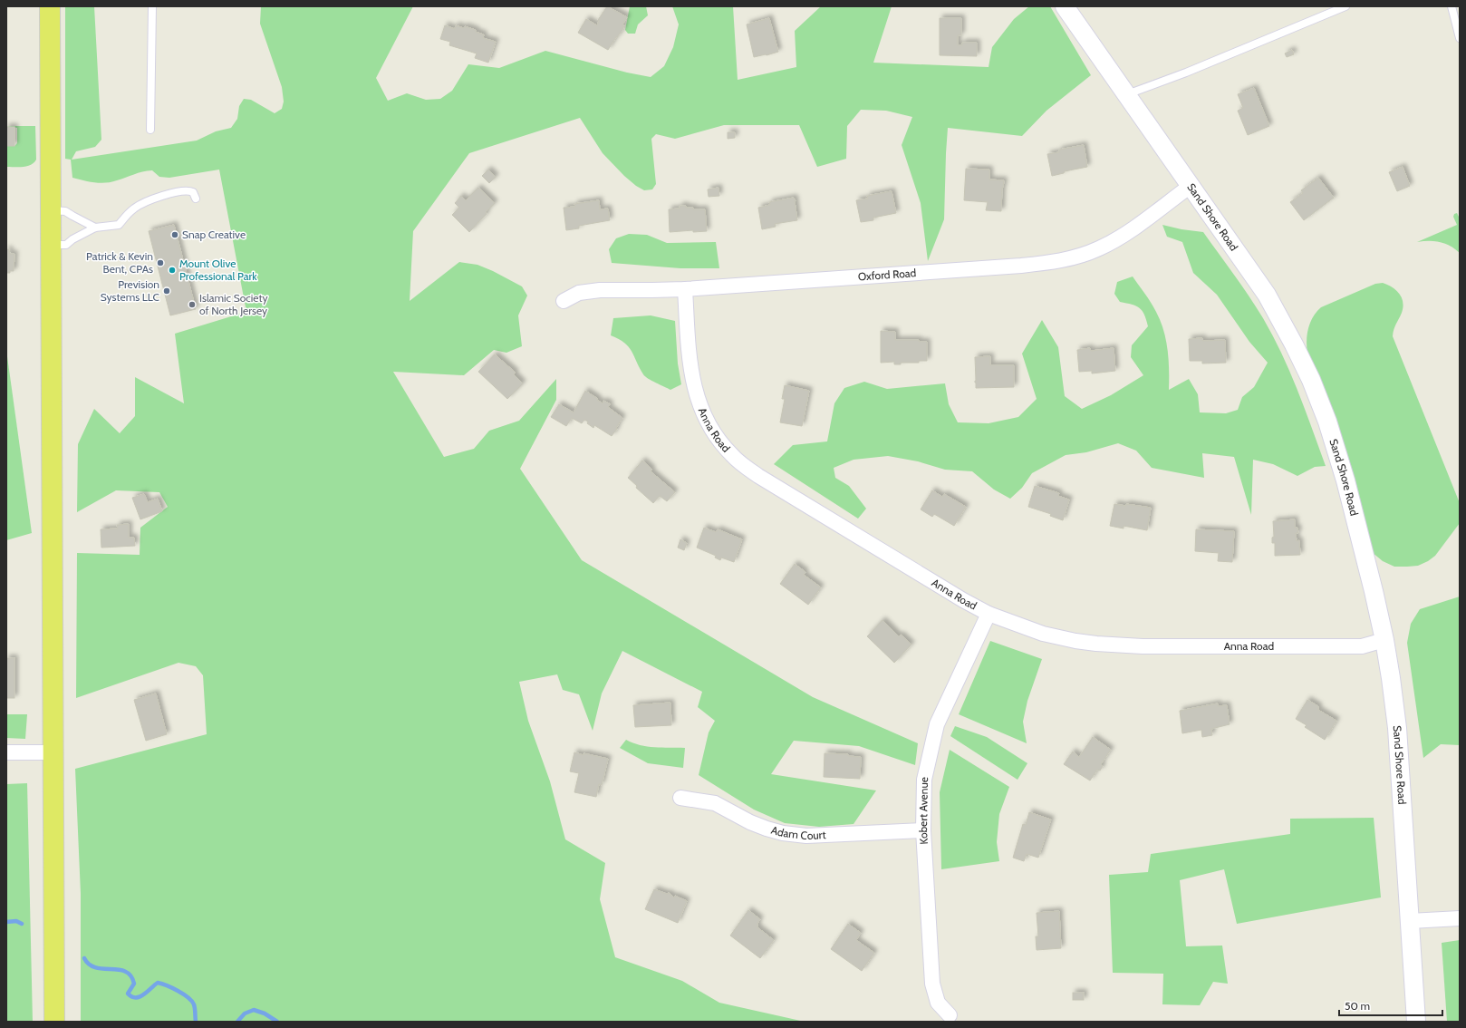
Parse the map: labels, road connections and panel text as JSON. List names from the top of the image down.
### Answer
{
  "streets": {
    "street": [
      "Sand Shore Road",
      "Oxford Road",
      "Anna Road",
      "Kobert Avenue",
      "Adam Court"
    ]
  },
  "crossings": [
    ["Sand Shore Road", "Oxford Road"],
    ["Sand Shore Road", "Anna Road"],
    ["Oxford Road", "Anna Road"],
    ["Anna Road", "Kobert Avenue"],
    ["Kobert Avenue", "Adam Court"]
  ],
  "places": [
    "Snap Creative",
    "Patrick & Kevin Bent, CPAs",
    "Mount Olive Professional Park",
    "Prevision Systems LLC",
    "Islamic Society of North Jersey"
  ],
  "scale_bar": "50 m"
}
